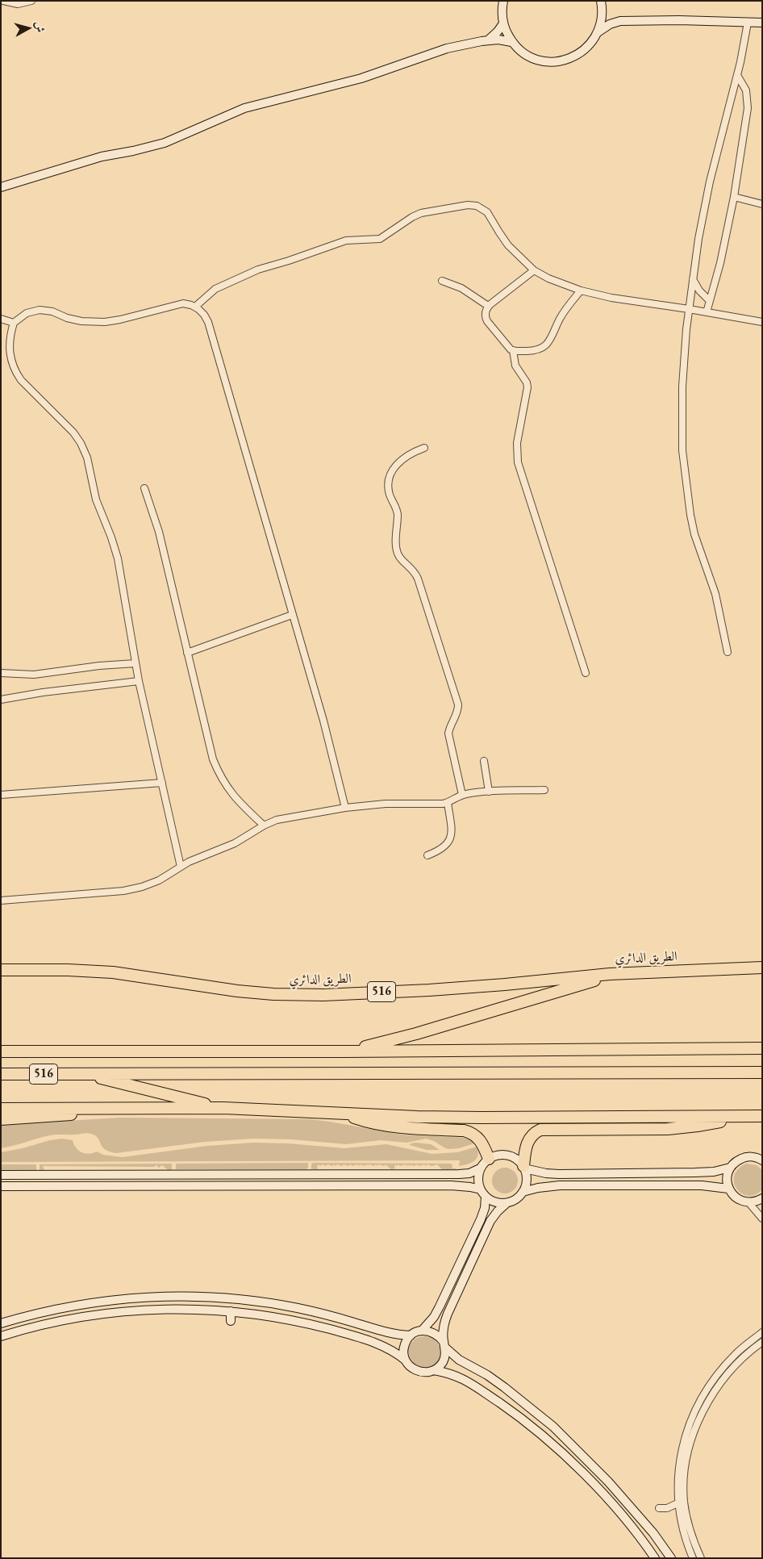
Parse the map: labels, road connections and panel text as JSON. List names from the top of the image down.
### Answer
{
  "streets": {
    "highway": ["الطريق الدائري", "516"]
  },
  "crossings": [
    ["الطريق الدائري", "516"]
  ],
  "north": "right"
}
